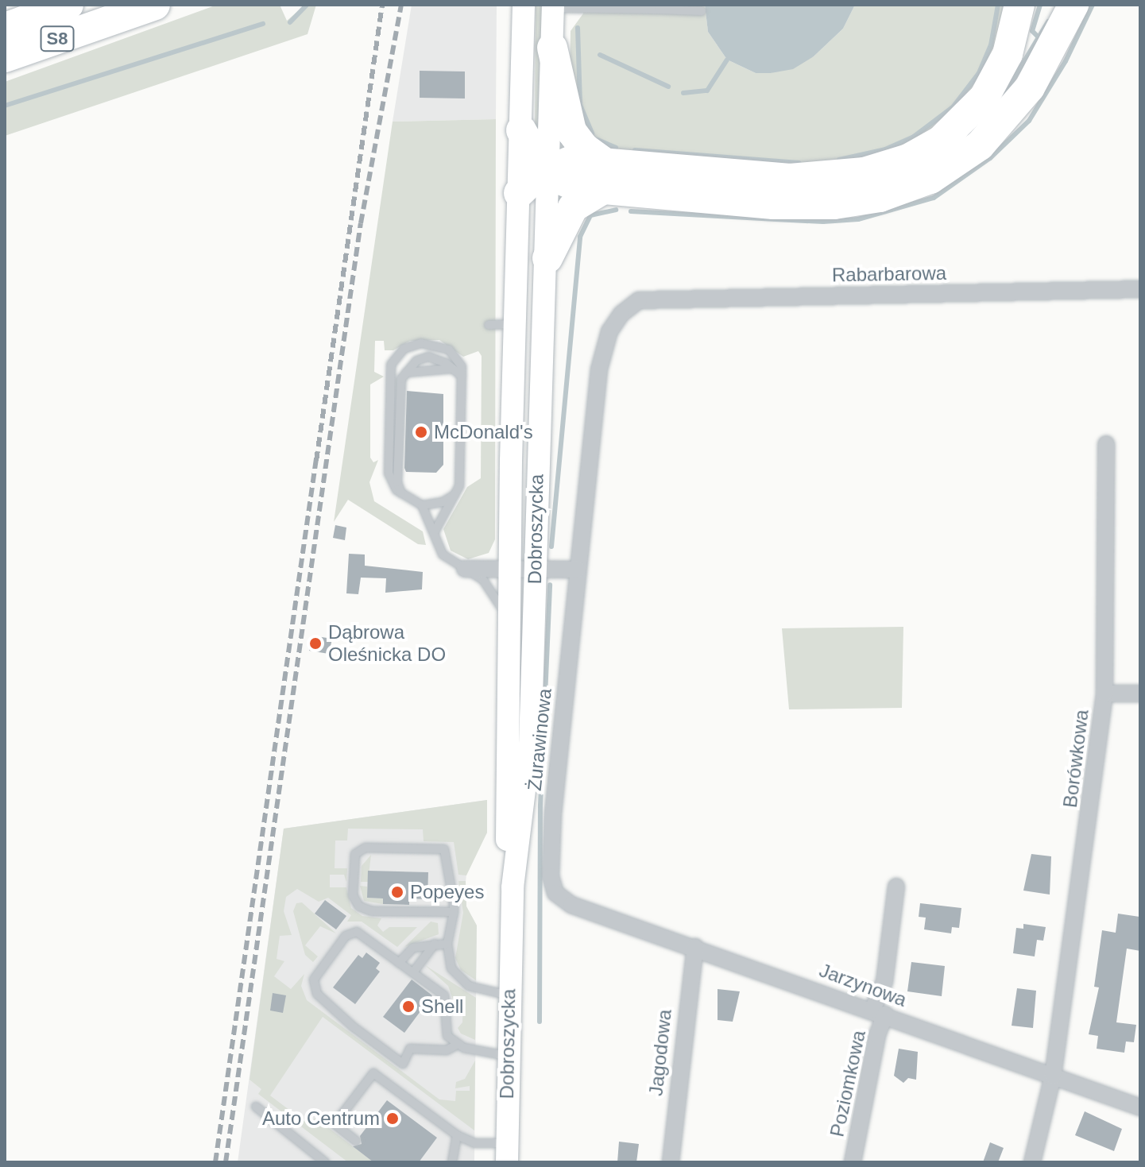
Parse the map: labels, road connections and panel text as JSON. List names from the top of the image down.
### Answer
{
  "streets": {
    "highway": ["S8"],
    "main road": ["Dobroszycka"],
    "street": [
      "Rabarbarowa",
      "Żurawinowa",
      "Borówkowa",
      "Jarzynowa",
      "Jagodowa",
      "Poziomkowa"
    ]
  },
  "crossings": [
    ["Rabarbarowa", "Żurawinowa"],
    ["Żurawinowa", "Jarzynowa"],
    ["Borówkowa", "Jarzynowa"],
    ["Jarzynowa", "Jagodowa"],
    ["Jarzynowa", "Poziomkowa"]
  ],
  "places": [
    "McDonald's",
    "Dąbrowa Oleśnicka DO",
    "Popeyes",
    "Shell",
    "Auto Centrum"
  ]
}
